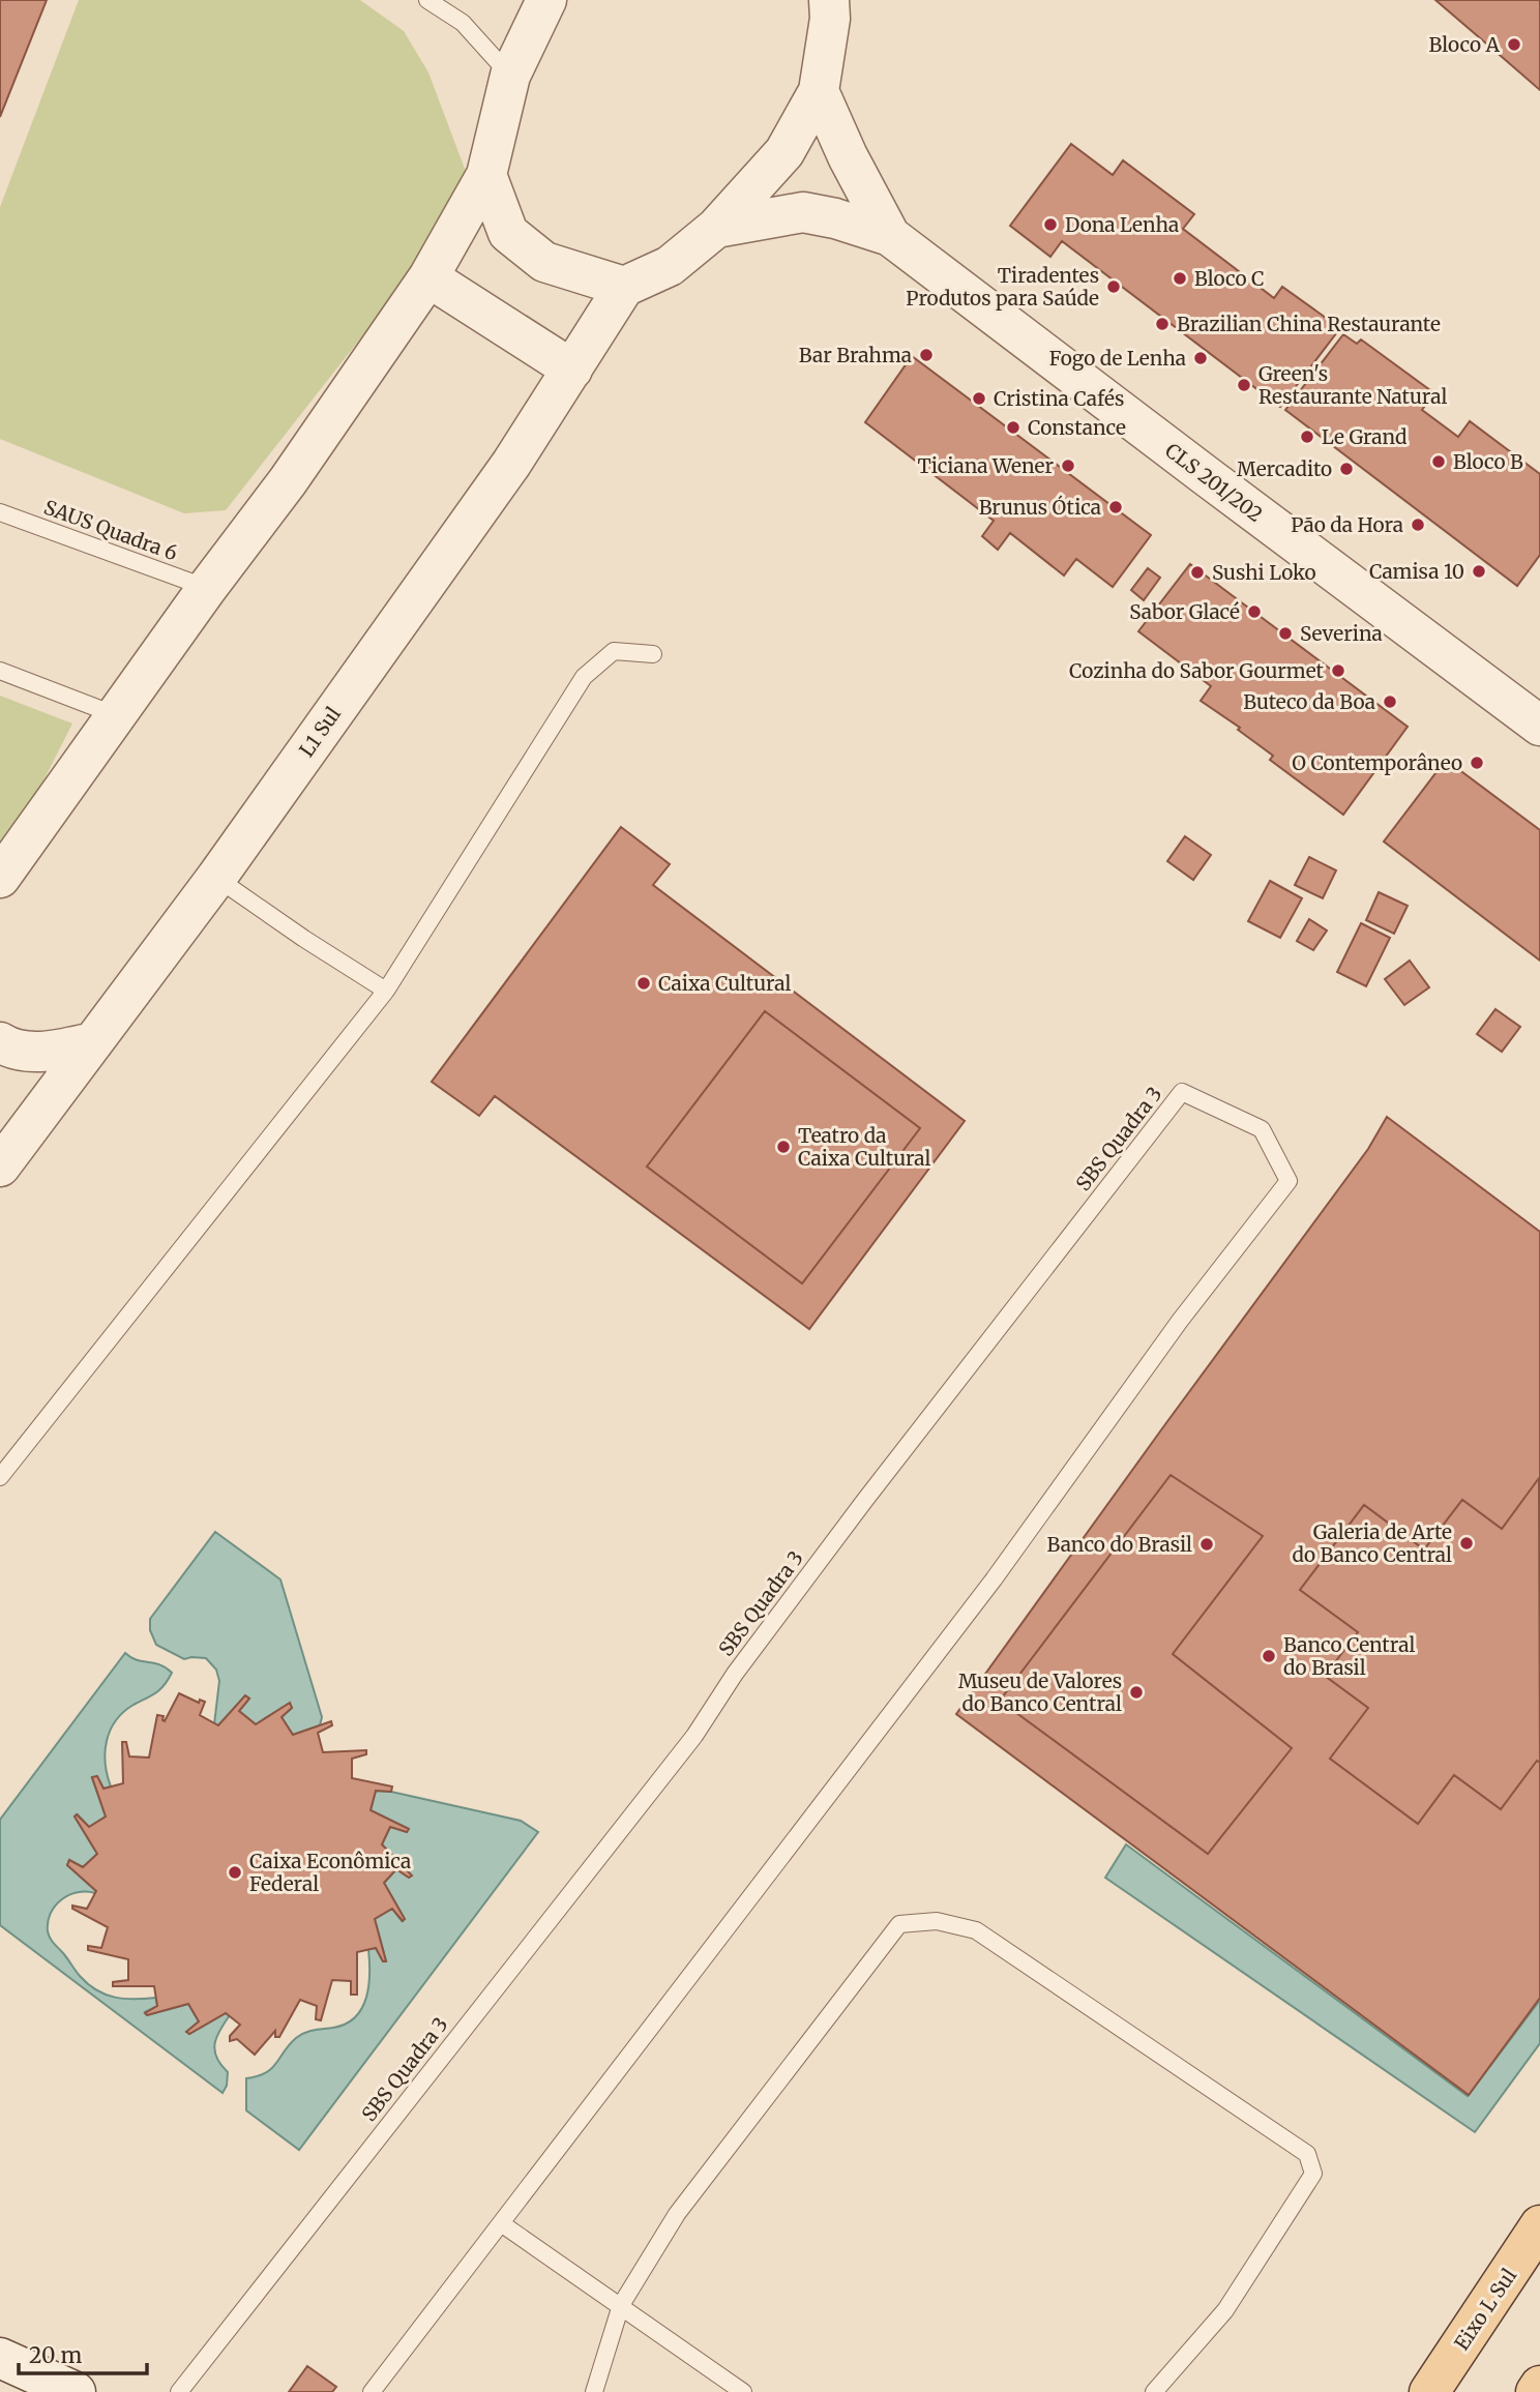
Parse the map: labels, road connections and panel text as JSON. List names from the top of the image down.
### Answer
{
  "streets": {
    "main road": ["Eixo L Sul"],
    "street": ["CLS 201/202", "L1 Sul"],
    "lane": ["SAUS Quadra 6", "SBS Quadra 3"]
  },
  "places": [
    "Bloco A",
    "Dona Lenha",
    "Bloco C",
    "Tiradentes Produtos para Saúde",
    "Brazilian China Restaurante",
    "Bar Brahma",
    "Fogo de Lenha",
    "Green's Restaurante Natural",
    "Cristina Cafés",
    "Constance",
    "Le Grand",
    "Bloco B",
    "Ticiana Wener",
    "Mercadito",
    "Brunus Ótica",
    "Pão da Hora",
    "Camisa 10",
    "Sushi Loko",
    "Sabor Glacé",
    "Severina",
    "Cozinha do Sabor Gourmet",
    "Buteco da Boa",
    "O Contemporâneo",
    "Caixa Cultural",
    "Teatro da Caixa Cultural",
    "Galeria de Arte do Banco Central",
    "Banco do Brasil",
    "Banco Central do Brasil",
    "Museu de Valores do Banco Central",
    "Caixa Econômica Federal"
  ],
  "scale_bar": "20 m"
}
